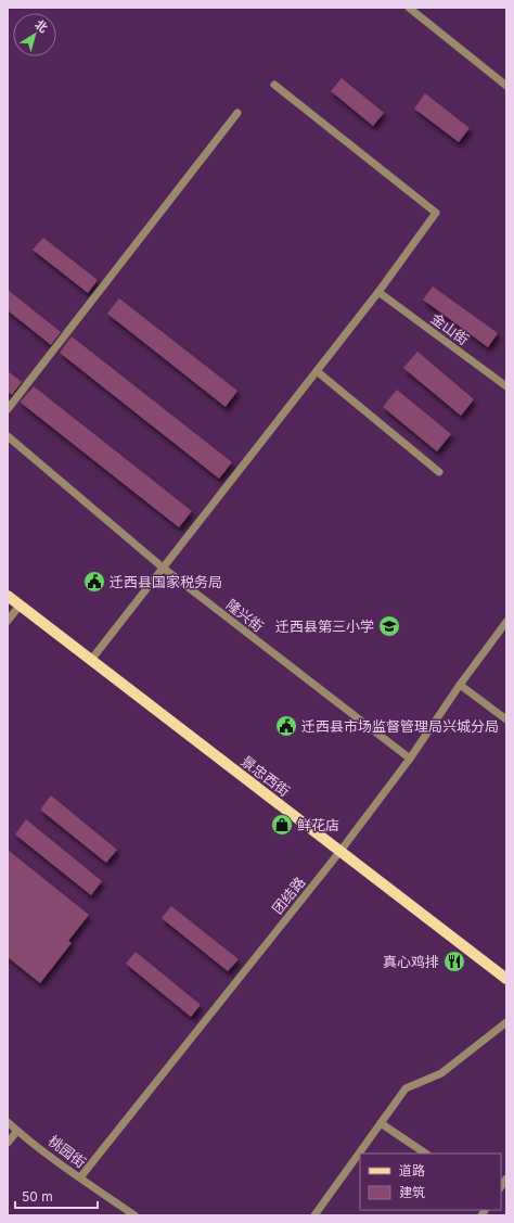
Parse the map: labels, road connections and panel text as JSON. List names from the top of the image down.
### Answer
{
  "streets": {
    "main road": ["景忠西街"],
    "street": [
      "金山街",
      "隆兴街",
      "团结路",
      "桃园街"
    ]
  },
  "crossings": [
    ["隆兴街", "团结路"],
    ["景忠西街", "团结路"],
    ["团结路", "桃园街"]
  ],
  "places": {
    "public building": ["迁西县国家税务局", "迁西县市场监督管理局兴城分局"],
    "school or university": ["迁西县第三小学"],
    "shop": ["鲜花店"],
    "restaurant": ["真心鸡排"]
  },
  "legend": ["道路", "建筑"],
  "scale_bar": "50 m",
  "north": "top right"
}
